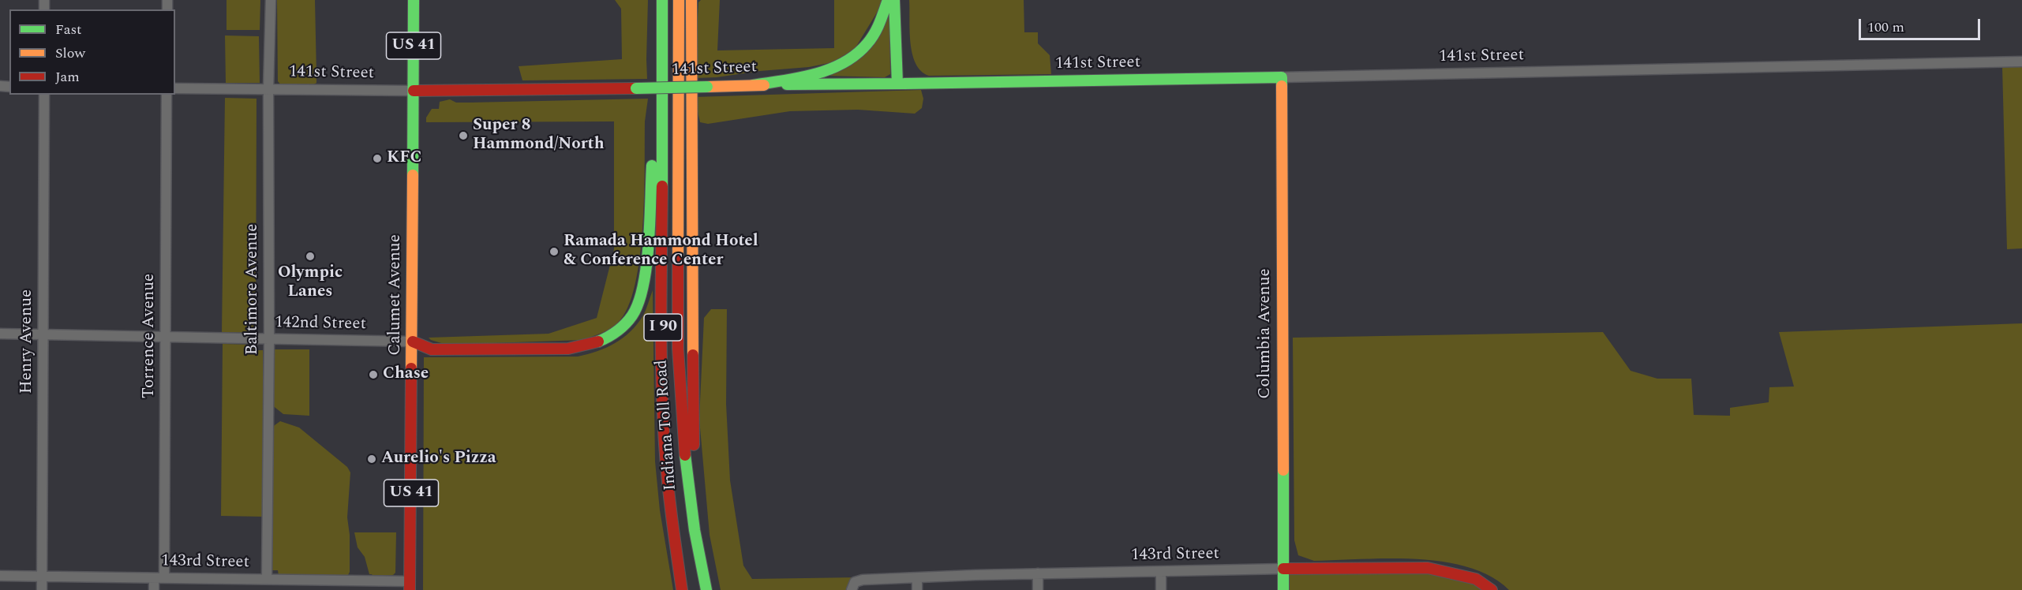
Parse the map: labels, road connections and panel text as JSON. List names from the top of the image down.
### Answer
{
  "streets": {
    "main road": [
      "US 41",
      "141st Street",
      "Calumet Avenue",
      "I 90",
      "Columbia Avenue",
      "Indiana Toll Road",
      "143rd Street"
    ],
    "street": [
      "Baltimore Avenue",
      "142nd Street",
      "Torrence Avenue",
      "Henry Avenue"
    ]
  },
  "crossings": [
    ["141st Street", "Baltimore Avenue"],
    ["141st Street", "Calumet Avenue"],
    ["141st Street", "Columbia Avenue"],
    ["Baltimore Avenue", "142nd Street"],
    ["Baltimore Avenue", "143rd Street"],
    ["Calumet Avenue", "142nd Street"],
    ["Calumet Avenue", "143rd Street"],
    ["142nd Street", "Torrence Avenue"],
    ["142nd Street", "Henry Avenue"],
    ["Columbia Avenue", "143rd Street"],
    ["Torrence Avenue", "143rd Street"],
    ["Henry Avenue", "143rd Street"]
  ],
  "places": [
    "Super 8 Hammond/North",
    "KFC",
    "Ramada Hammond Hotel & Conference Center",
    "Olympic Lanes",
    "Chase",
    "Aurelio's Pizza"
  ],
  "legend": ["Fast", "Slow", "Jam"],
  "scale_bar": "100 m"
}
